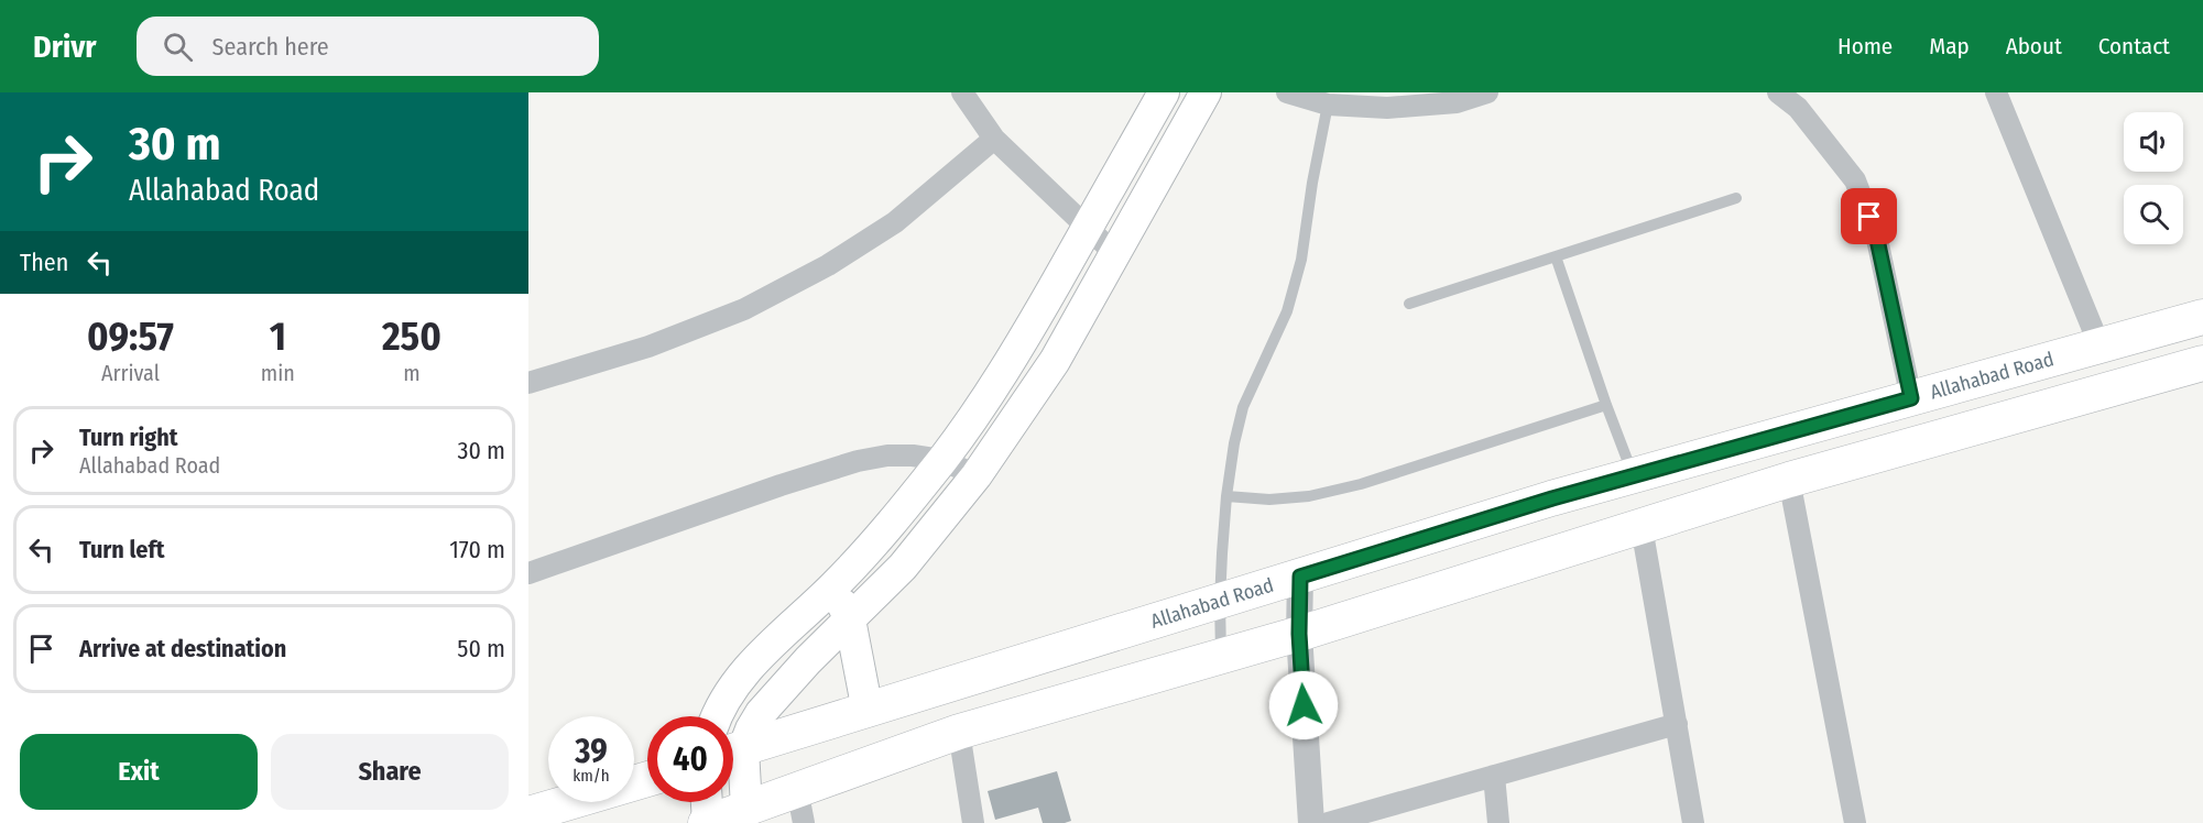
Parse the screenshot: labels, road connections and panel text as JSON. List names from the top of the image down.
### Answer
{
  "streets": {
    "main road": ["Allahabad Road"]
  },
  "page": {
    "header": "Drivr",
    "search": "Search here",
    "nav": [
      "Home",
      "Map",
      "About",
      "Contact"
    ],
    "turn": ["30 m", "Allahabad Road"],
    "then": "Then",
    "eta": [
      "09:57",
      "Arrival",
      "1",
      "min",
      "250",
      "m"
    ],
    "list": [
      {
        "name": "Turn right",
        "note": "Allahabad Road",
        "value": "30 m"
      },
      {
        "name": "Turn left",
        "value": "170 m"
      },
      {
        "name": "Arrive at destination",
        "value": "50 m"
      }
    ],
    "speed": "39 km/h",
    "limit": "40",
    "buttons": ["Exit", "Share"]
  }
}
